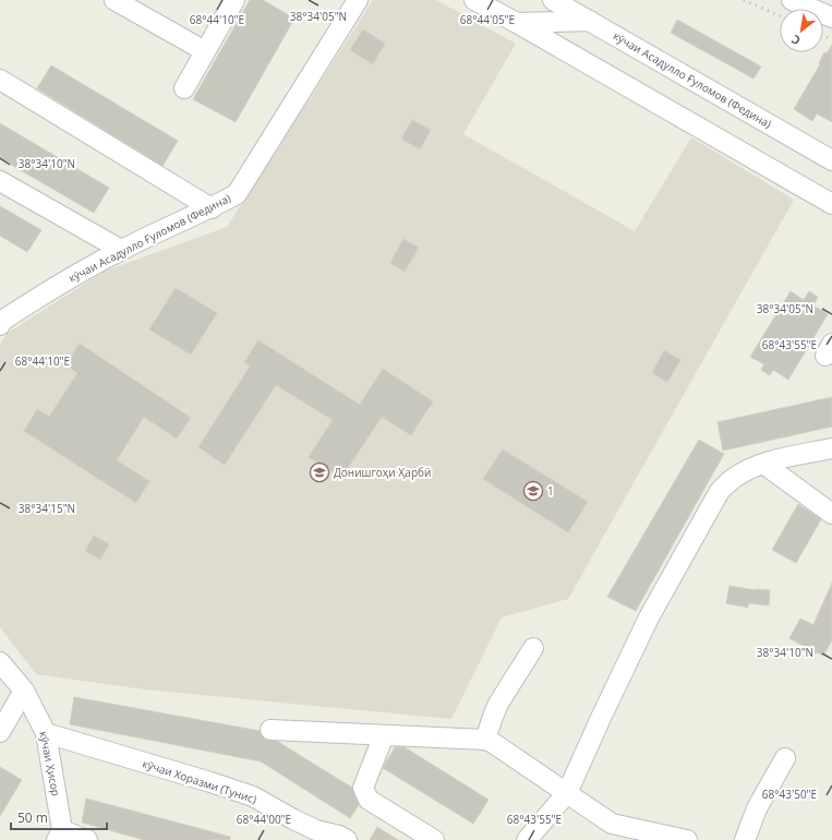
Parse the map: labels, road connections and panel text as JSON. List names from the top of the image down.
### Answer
{
  "streets": {
    "street": ["кӯчаи Асадулло Ғуломов (Федина)", "кӯчаи Ҳисор", "кӯчаи Хоразми (Тунис)"]
  },
  "crossings": [
    ["кӯчаи Ҳисор", "кӯчаи Хоразми (Тунис)"]
  ],
  "places": {
    "school or university": ["Донишгоҳи Ҳарбӣ", "1"]
  },
  "scale_bar": "50 m",
  "north": "bottom left",
  "coordinates": [
    "38°34'05\"N",
    "68°44'05\"E",
    "68°44'10\"E",
    "38°34'10\"N",
    "68°43'55\"E",
    "38°34'15\"N",
    "68°43'50\"E",
    "68°44'00\"E"
  ]
}
